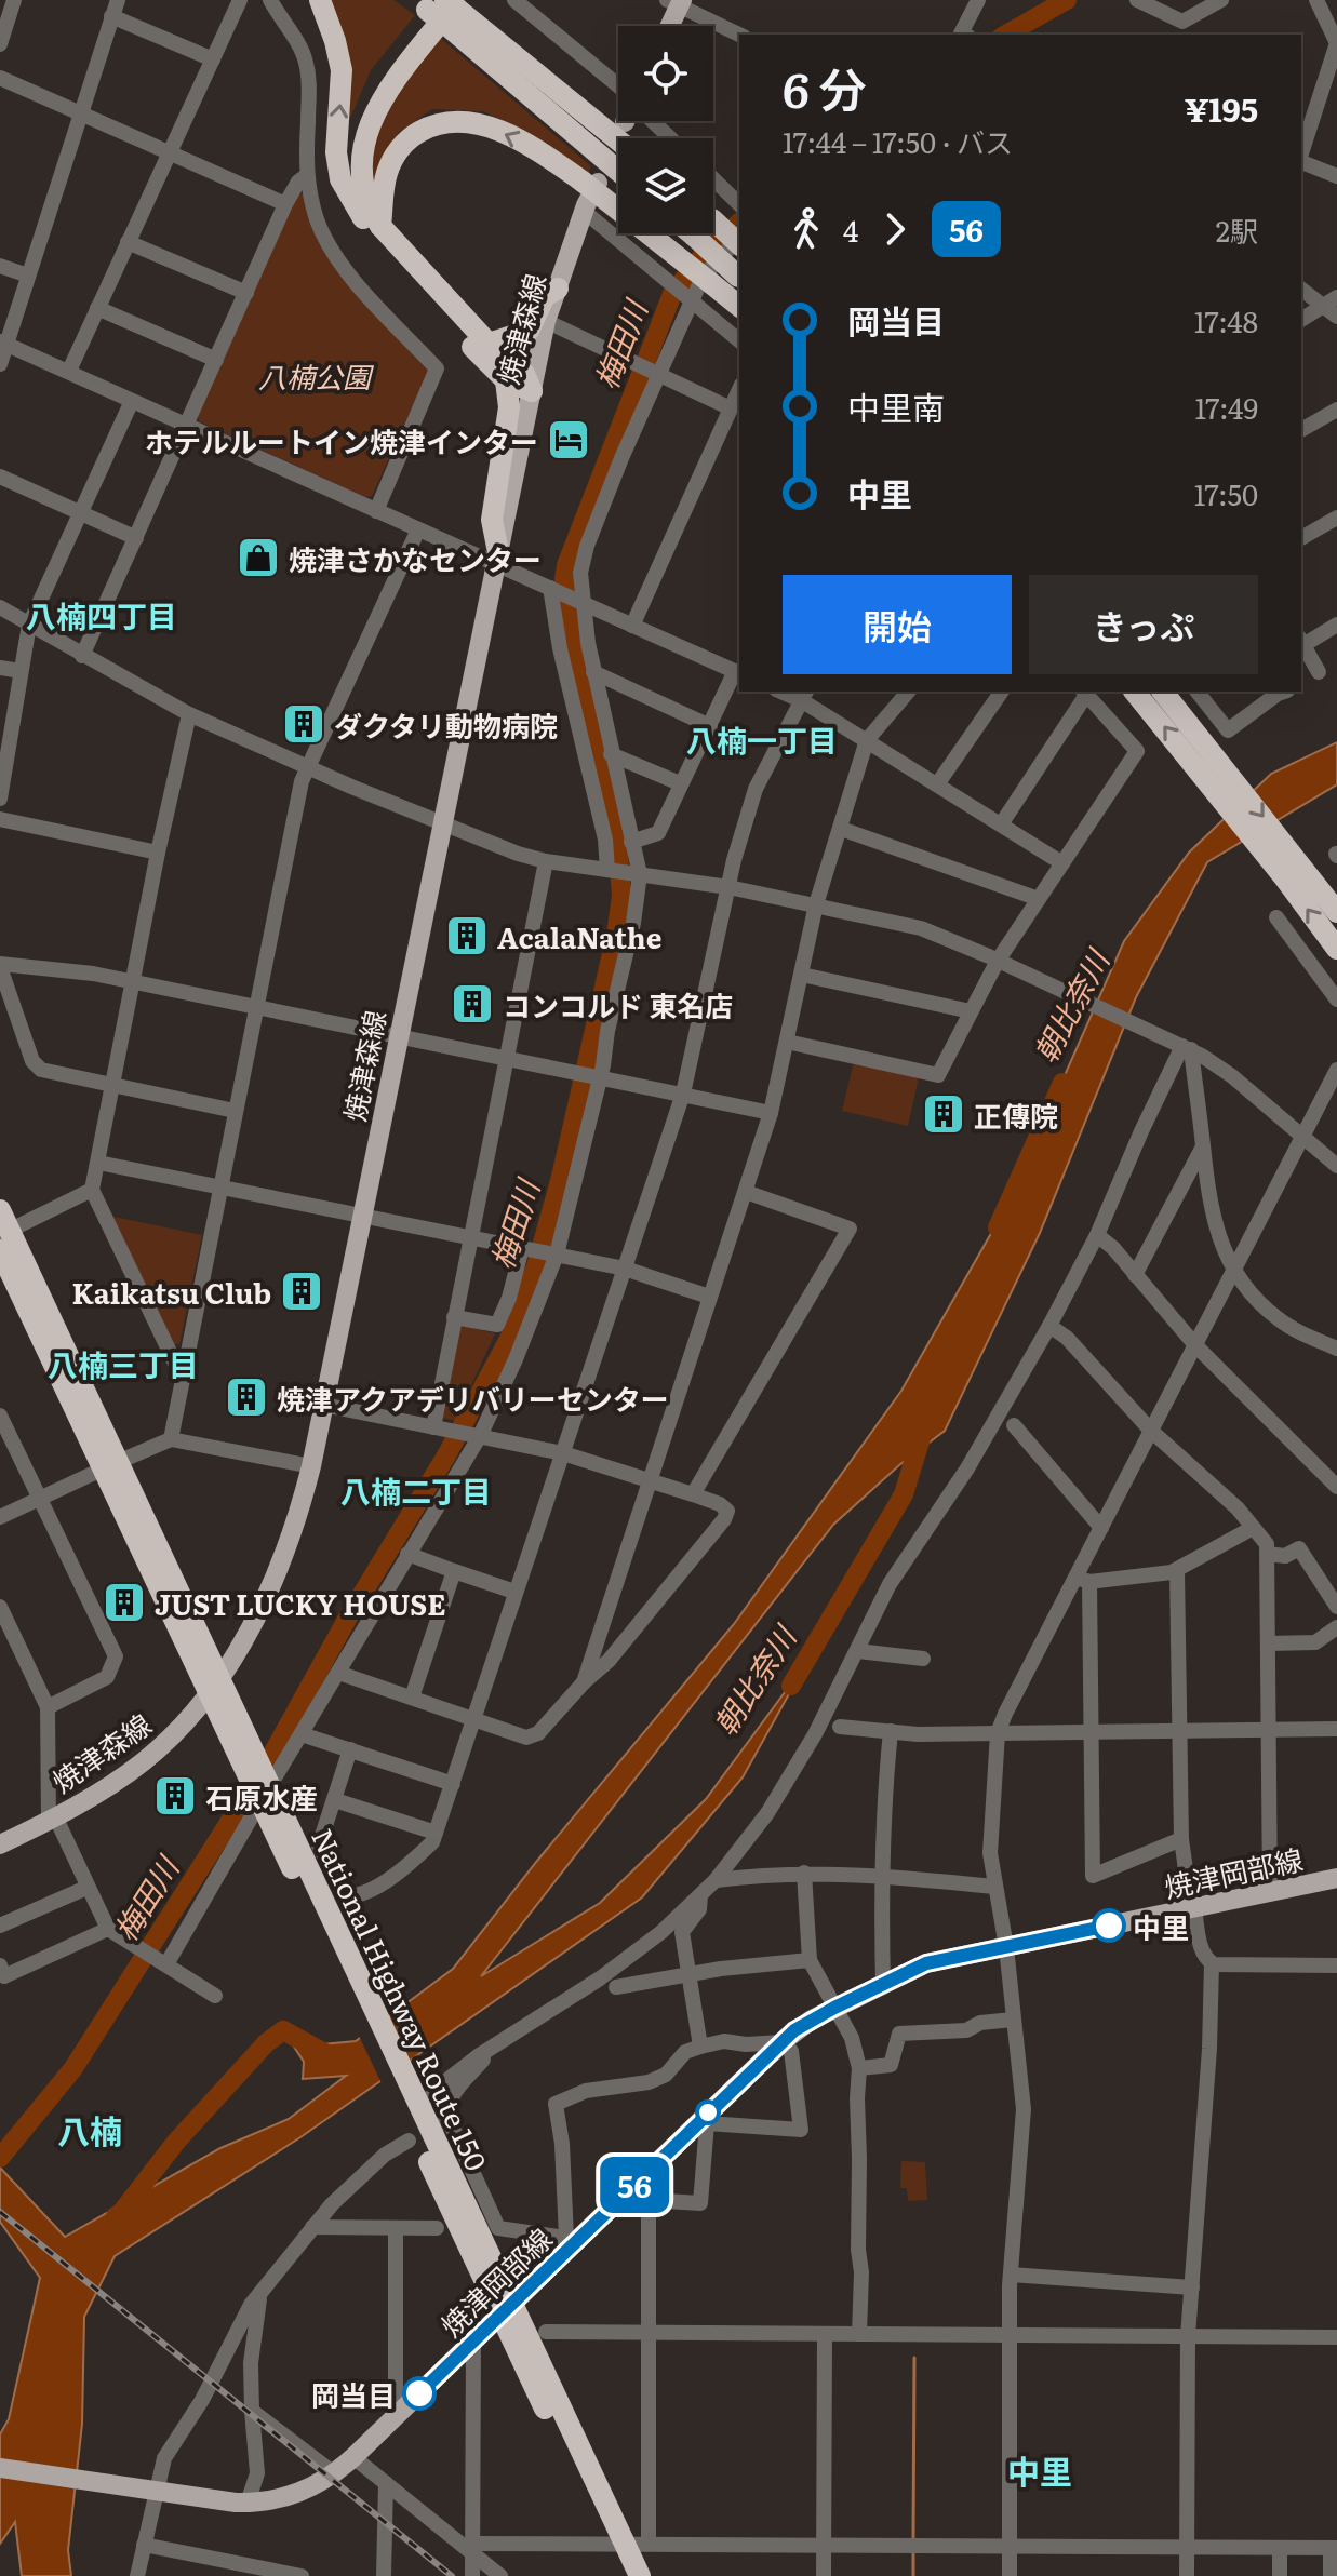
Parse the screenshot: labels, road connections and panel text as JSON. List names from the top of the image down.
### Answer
{
  "streets": {
    "highway": ["National Highway Route 150"],
    "main road": ["焼津森線", "焼津岡部線"]
  },
  "crossings": [
    ["焼津森線", "National Highway Route 150"],
    ["焼津岡部線", "National Highway Route 150"]
  ],
  "districts": [
    "八楠四丁目",
    "八楠一丁目",
    "八楠三丁目",
    "八楠二丁目",
    "八楠",
    "中里"
  ],
  "water": ["梅田川", "朝比奈川"],
  "parks": ["八楠公園"],
  "places": {
    "hotel": ["ホテルルートイン焼津インター"],
    "shop": ["焼津さかなセンター"],
    "building": [
      "ダクタリ動物病院",
      "AcalaNathe",
      "コンコルド 東名店",
      "正傳院",
      "Kaikatsu Club",
      "焼津アクアデリバリーセンター",
      "JUST LUCKY HOUSE",
      "石原水産"
    ],
    "other": ["中里", "岡当目"]
  },
  "lines": ["bus line 56"],
  "page": {
    "on_map": "56",
    "heading": ["6 分", "17:44 – 17:50 · バス", "¥195"],
    "legs": ["4", "56", "2駅"],
    "list": [
      {
        "name": "岡当目",
        "value": "17:48"
      },
      {
        "name": "中里南",
        "value": "17:49"
      },
      {
        "name": "中里",
        "value": "17:50"
      }
    ],
    "buttons": ["開始", "きっぷ"]
  }
}
